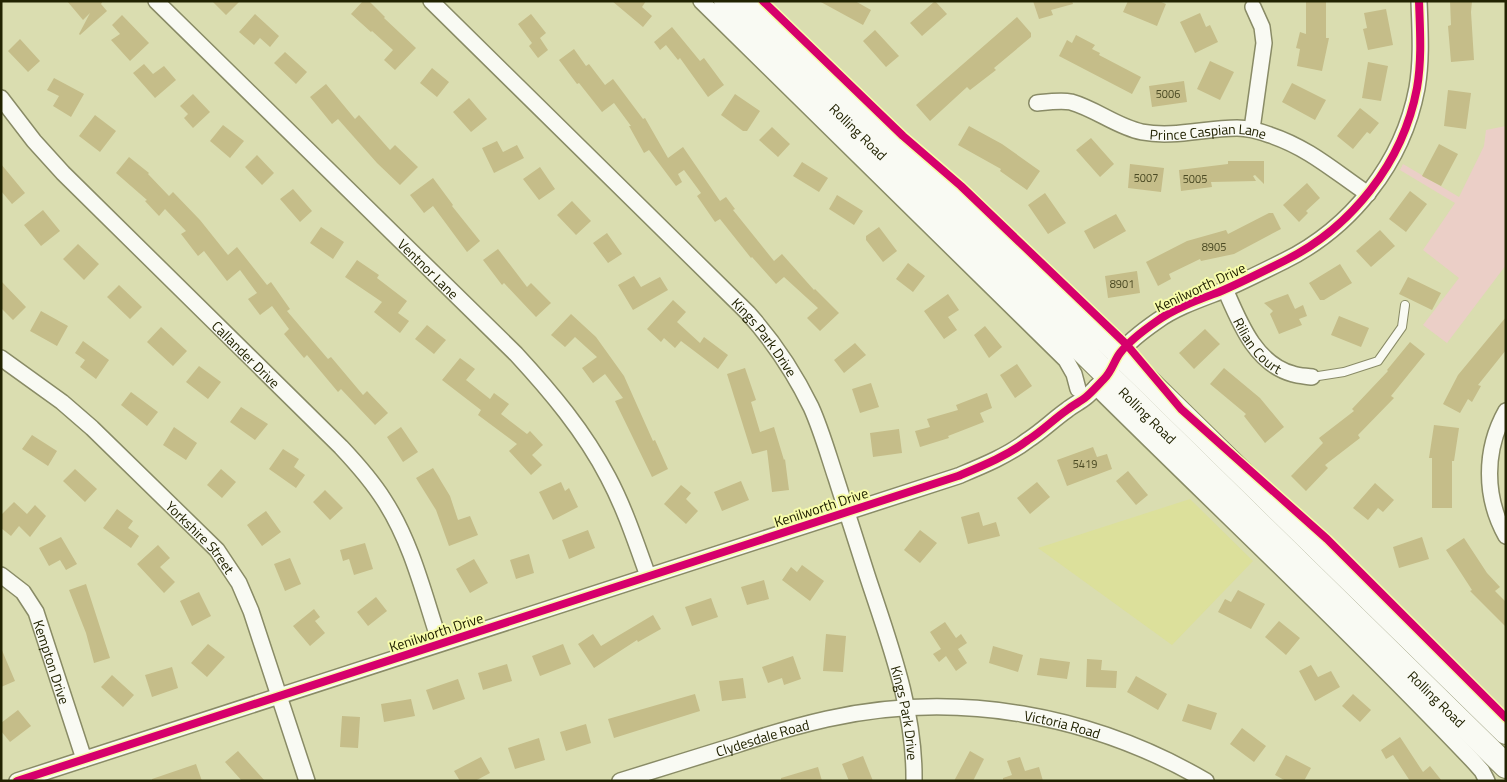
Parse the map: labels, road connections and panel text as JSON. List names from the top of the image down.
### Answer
{
  "streets": {
    "main road": ["Rolling Road"],
    "street": [
      "Prince Caspian Lane",
      "Ventnor Lane",
      "Kenilworth Drive",
      "Kings Park Drive",
      "Rilian Court",
      "Callander Drive",
      "Yorkshire Street",
      "Kempton Drive",
      "Victoria Road",
      "Clydesdale Road"
    ]
  },
  "crossings": [
    ["Rolling Road", "Kenilworth Drive"],
    ["Prince Caspian Lane", "Kenilworth Drive"],
    ["Ventnor Lane", "Kenilworth Drive"],
    ["Kenilworth Drive", "Kings Park Drive"],
    ["Kenilworth Drive", "Rilian Court"],
    ["Kenilworth Drive", "Callander Drive"],
    ["Kenilworth Drive", "Yorkshire Street"],
    ["Kenilworth Drive", "Kempton Drive"],
    ["Kings Park Drive", "Victoria Road"],
    ["Kings Park Drive", "Clydesdale Road"],
    ["Victoria Road", "Clydesdale Road"]
  ],
  "house_numbers": [
    "5006",
    "5007",
    "5005",
    "8905",
    "8901",
    "5419"
  ]
}
